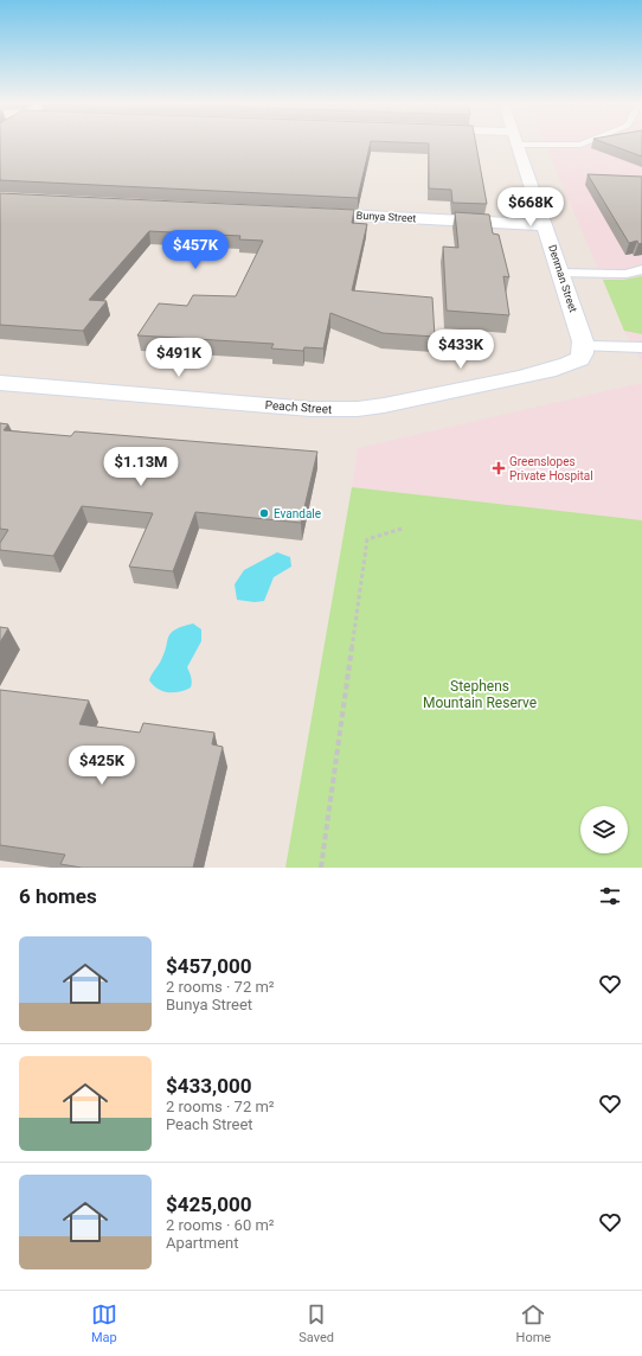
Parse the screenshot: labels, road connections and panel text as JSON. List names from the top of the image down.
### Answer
{
  "streets": {
    "street": ["Bunya Street", "Denman Street", "Peach Street"]
  },
  "crossings": [
    ["Bunya Street", "Denman Street"],
    ["Denman Street", "Peach Street"]
  ],
  "parks": ["Stephens Mountain Reserve"],
  "places": {
    "health": ["Greenslopes Private Hospital"],
    "other": ["Evandale"]
  },
  "page": {
    "price": [
      "$668K",
      "$457K",
      "$433K",
      "$491K",
      "$1.13M",
      "$425K"
    ],
    "heading": "6 homes",
    "list": [
      {
        "name": "$457,000",
        "note": "2 rooms · 72 m² · Bunya Street"
      },
      {
        "name": "$433,000",
        "note": "2 rooms · 72 m² · Peach Street"
      },
      {
        "name": "$425,000",
        "note": "2 rooms · 60 m² · Apartment"
      }
    ],
    "tabs": ["Map", "Saved", "Home"]
  }
}
